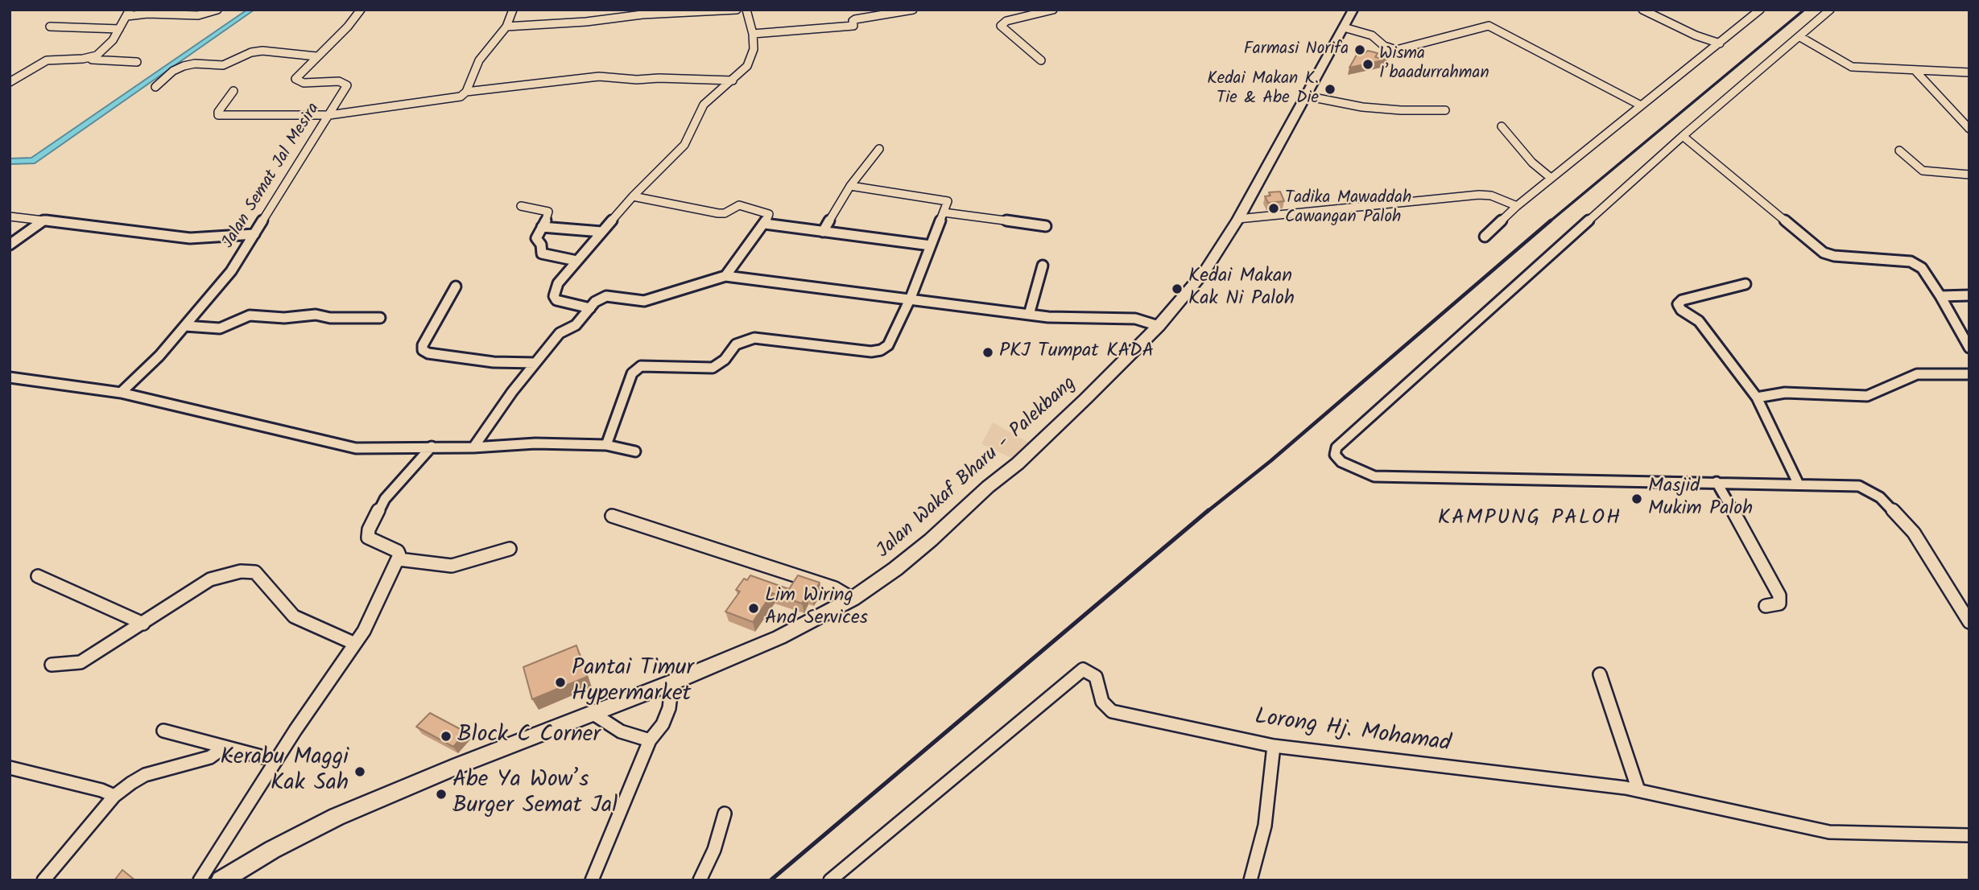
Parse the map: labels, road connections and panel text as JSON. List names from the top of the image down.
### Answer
{
  "streets": {
    "main road": ["Jalan Wakaf Bharu - Palekbang"],
    "street": ["Jalan Semat Jal Mesira", "Lorong Hj. Mohamad"]
  },
  "districts": ["KAMPUNG PALOH"],
  "places": [
    "Farmasi Norifa",
    "Wisma I’baadurrahman",
    "Kedai Makan K. Tie & Abe Die",
    "Tadika Mawaddah Cawangan Paloh",
    "Kedai Makan Kak Ni Paloh",
    "PKJ Tumpat KADA",
    "Masjid Mukim Paloh",
    "Lim Wiring And Services",
    "Pantai Timur Hypermarket",
    "Block C Corner",
    "Kerabu Maggi Kak Sah",
    "Abe Ya Wow’s Burger Semat Jal"
  ]
}
